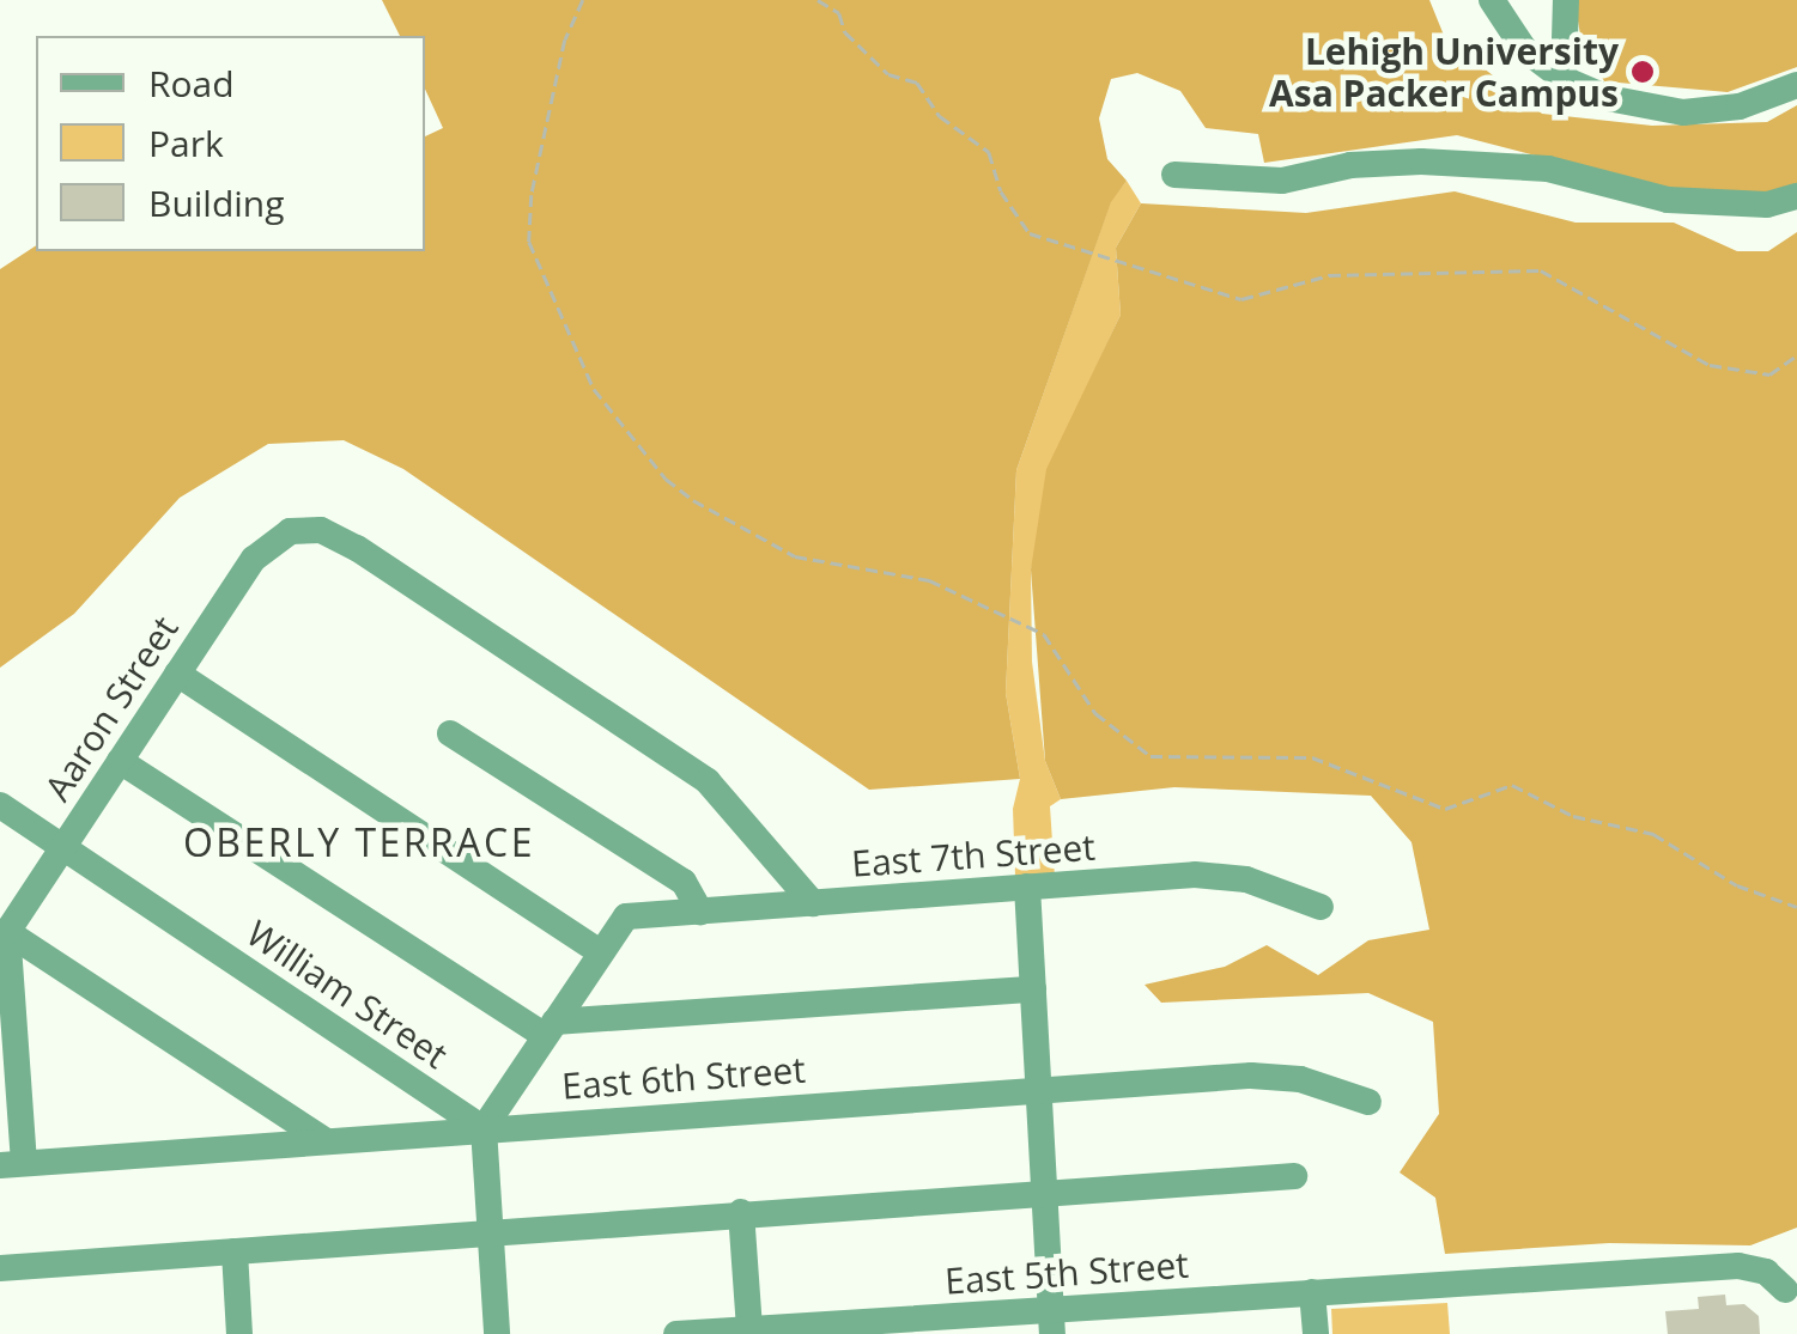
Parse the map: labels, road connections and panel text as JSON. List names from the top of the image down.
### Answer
{
  "streets": {
    "street": [
      "Aaron Street",
      "East 7th Street",
      "William Street",
      "East 6th Street",
      "East 5th Street"
    ]
  },
  "crossings": [
    ["Aaron Street", "East 7th Street"],
    ["Aaron Street", "William Street"],
    ["William Street", "East 6th Street"]
  ],
  "districts": ["OBERLY TERRACE"],
  "places": ["Lehigh University Asa Packer Campus"],
  "legend": ["Road", "Park", "Building"]
}
